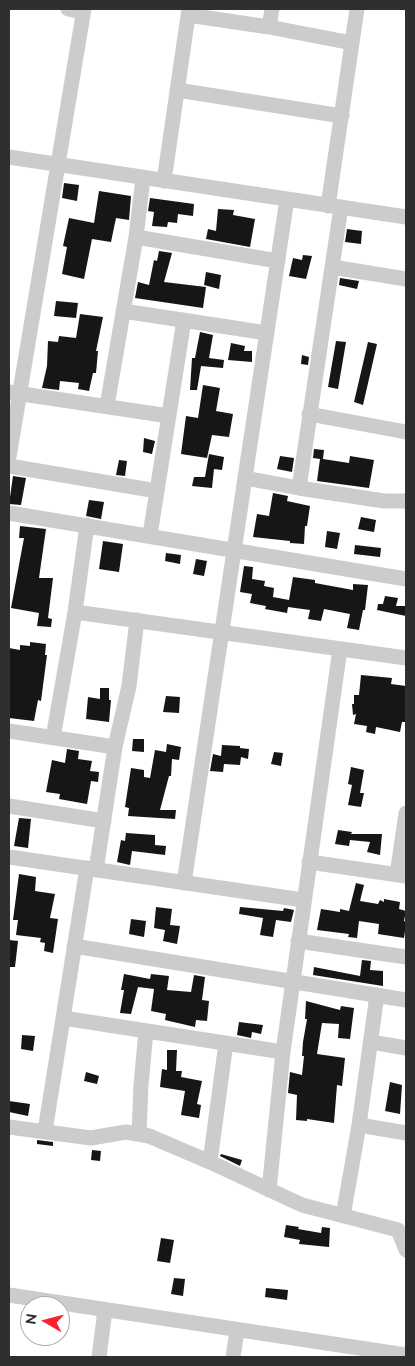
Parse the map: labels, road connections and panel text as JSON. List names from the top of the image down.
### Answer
{
  "north": "left"
}
